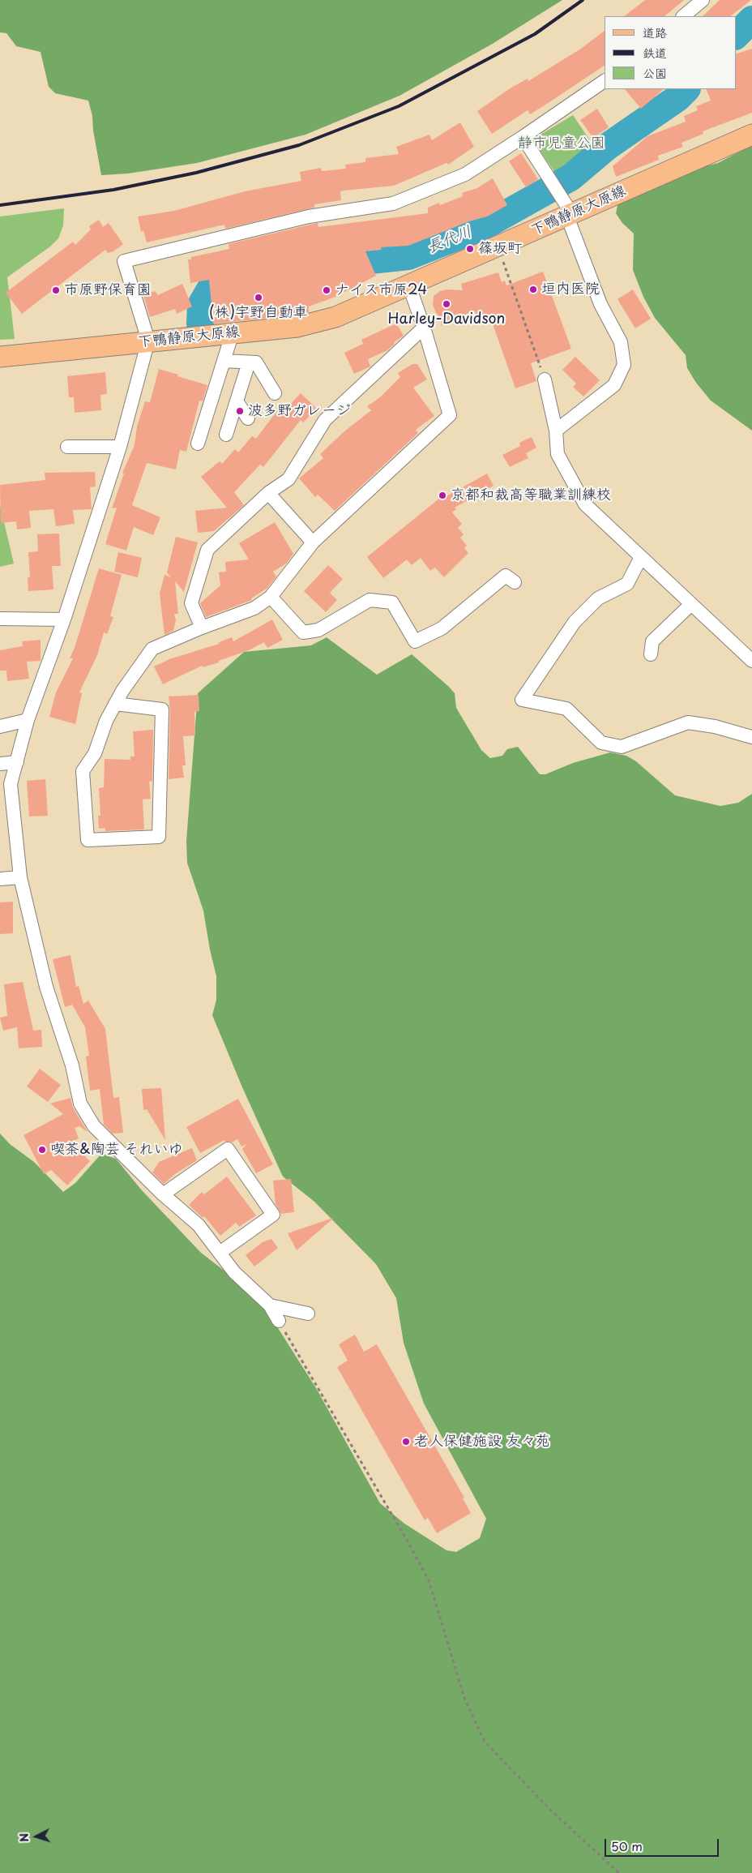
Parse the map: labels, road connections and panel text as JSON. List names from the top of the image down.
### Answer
{
  "streets": {
    "main road": ["下鴨静原大原線"]
  },
  "water": ["長代川"],
  "parks": ["静市児童公園"],
  "places": [
    "篠坂町",
    "垣内医院",
    "市原野保育園",
    "ナイス市原24",
    "(株)宇野自動車",
    "Harley-Davidson",
    "波多野ガレージ",
    "京都和裁高等職業訓練校",
    "喫茶&陶芸 それいゆ",
    "老人保健施設 友々苑"
  ],
  "legend": ["道路", "鉄道", "公園"],
  "scale_bar": "50 m",
  "north": "left"
}
